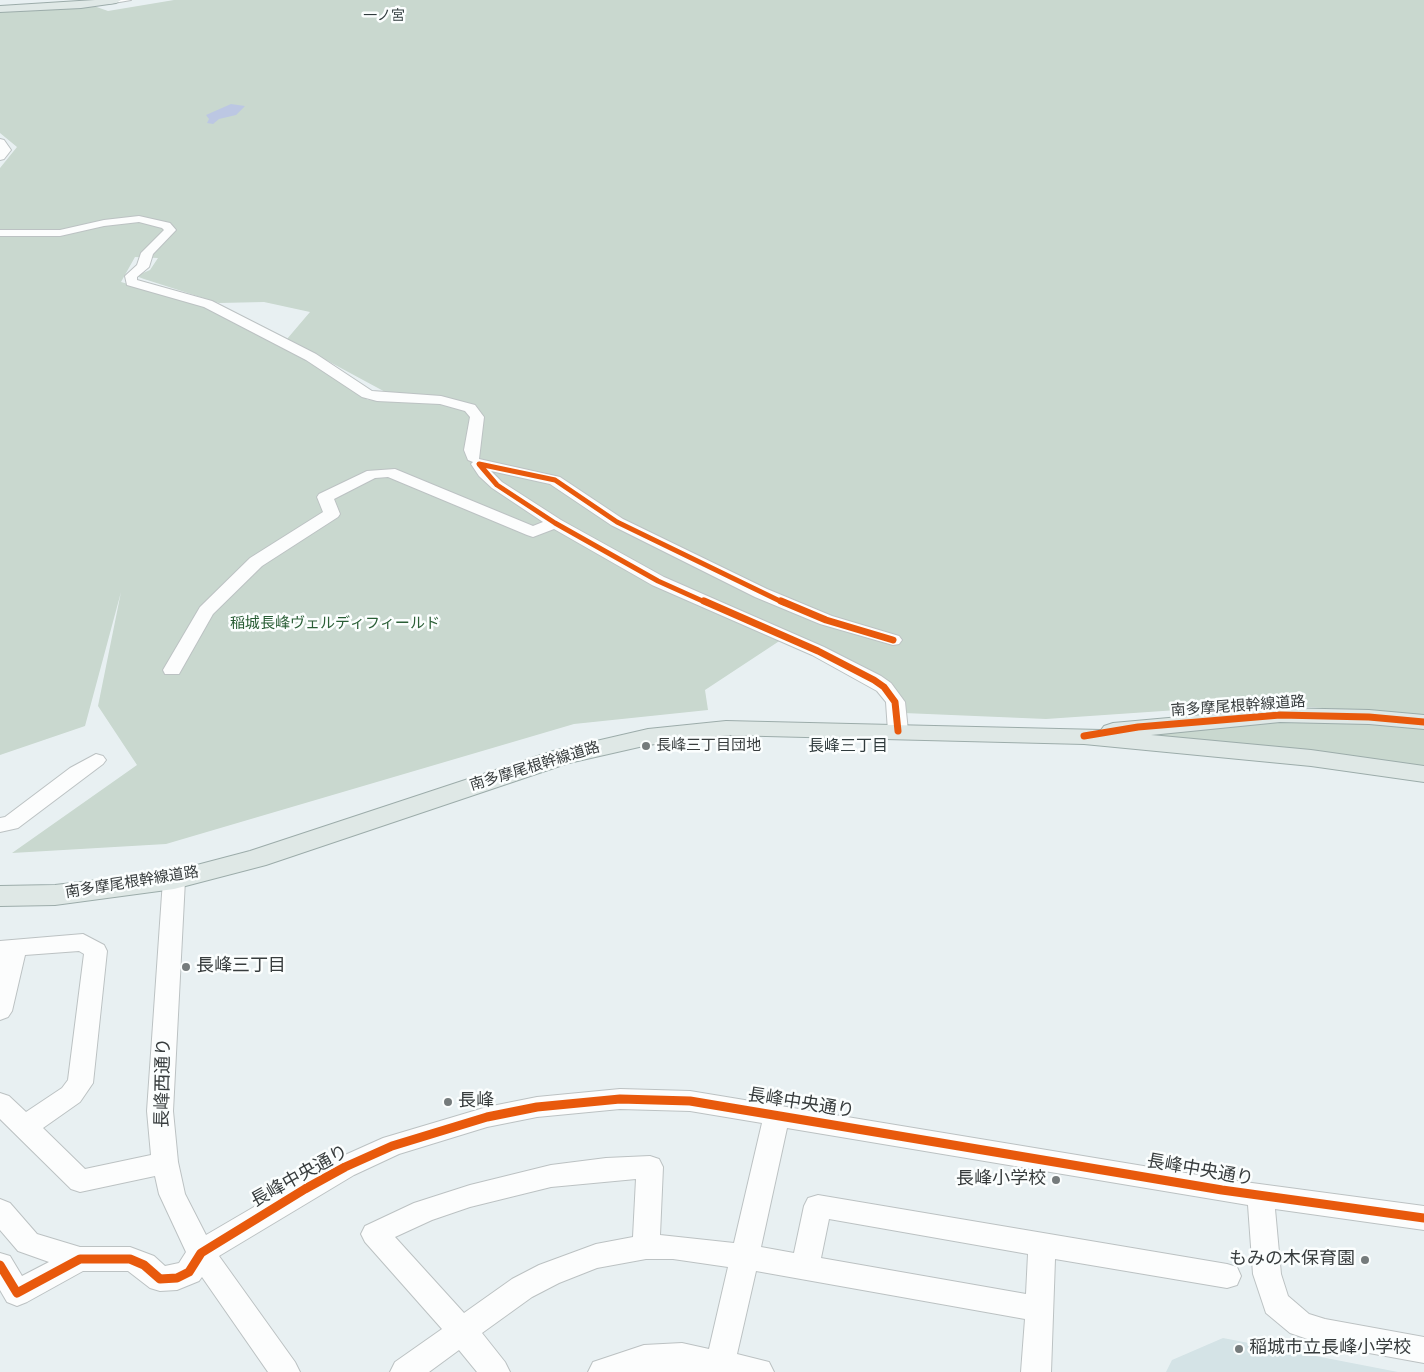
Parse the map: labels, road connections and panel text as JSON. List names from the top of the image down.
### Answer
{
  "streets": {
    "main road": ["南多摩尾根幹線道路"],
    "street": ["長峰西通り", "長峰中央通り"]
  },
  "crossings": [
    ["南多摩尾根幹線道路", "長峰西通り"],
    ["長峰西通り", "長峰中央通り"]
  ],
  "districts": ["一ノ宮", "長峰三丁目"],
  "parks": ["稲城長峰ヴェルディフィールド"],
  "places": [
    "長峰三丁目団地",
    "長峰三丁目",
    "長峰",
    "長峰小学校",
    "もみの木保育園",
    "稲城市立長峰小学校"
  ]
}
